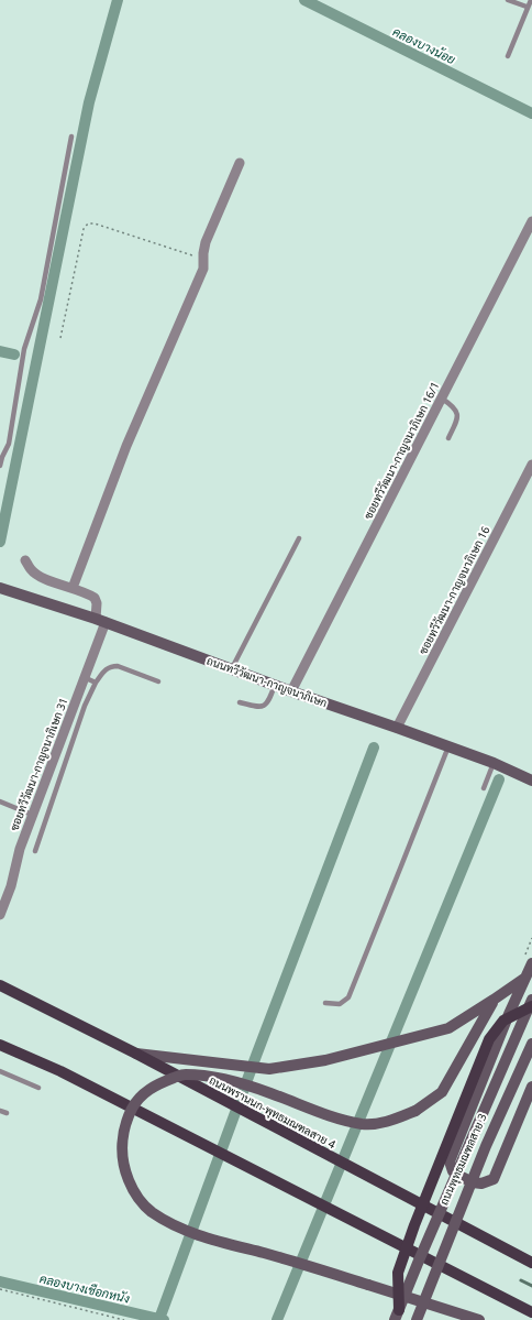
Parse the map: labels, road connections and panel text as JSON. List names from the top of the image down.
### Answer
{
  "streets": {
    "main road": ["ถนนทวีวัฒนา-กาญจนาภิเษก", "ถนนพรานนก-พุทธมณฑลสาย 4", "ถนนพุทธมณฑลสาย 3"],
    "street": ["ซอยทวีวัฒนา-กาญจนาภิเษก 16/1", "ซอยทวีวัฒนา-กาญจนาภิเษก 16", "ซอยทวีวัฒนา-กาญจนาภิเษก 31"]
  },
  "crossings": [
    ["ซอยทวีวัฒนา-กาญจนาภิเษก 16/1", "ถนนทวีวัฒนา-กาญจนาภิเษก"],
    ["ซอยทวีวัฒนา-กาญจนาภิเษก 16", "ถนนทวีวัฒนา-กาญจนาภิเษก"],
    ["ถนนทวีวัฒนา-กาญจนาภิเษก", "ซอยทวีวัฒนา-กาญจนาภิเษก 31"]
  ],
  "water": ["คลองบางน้อย", "คลองบางเชือกหนัง"]
}
